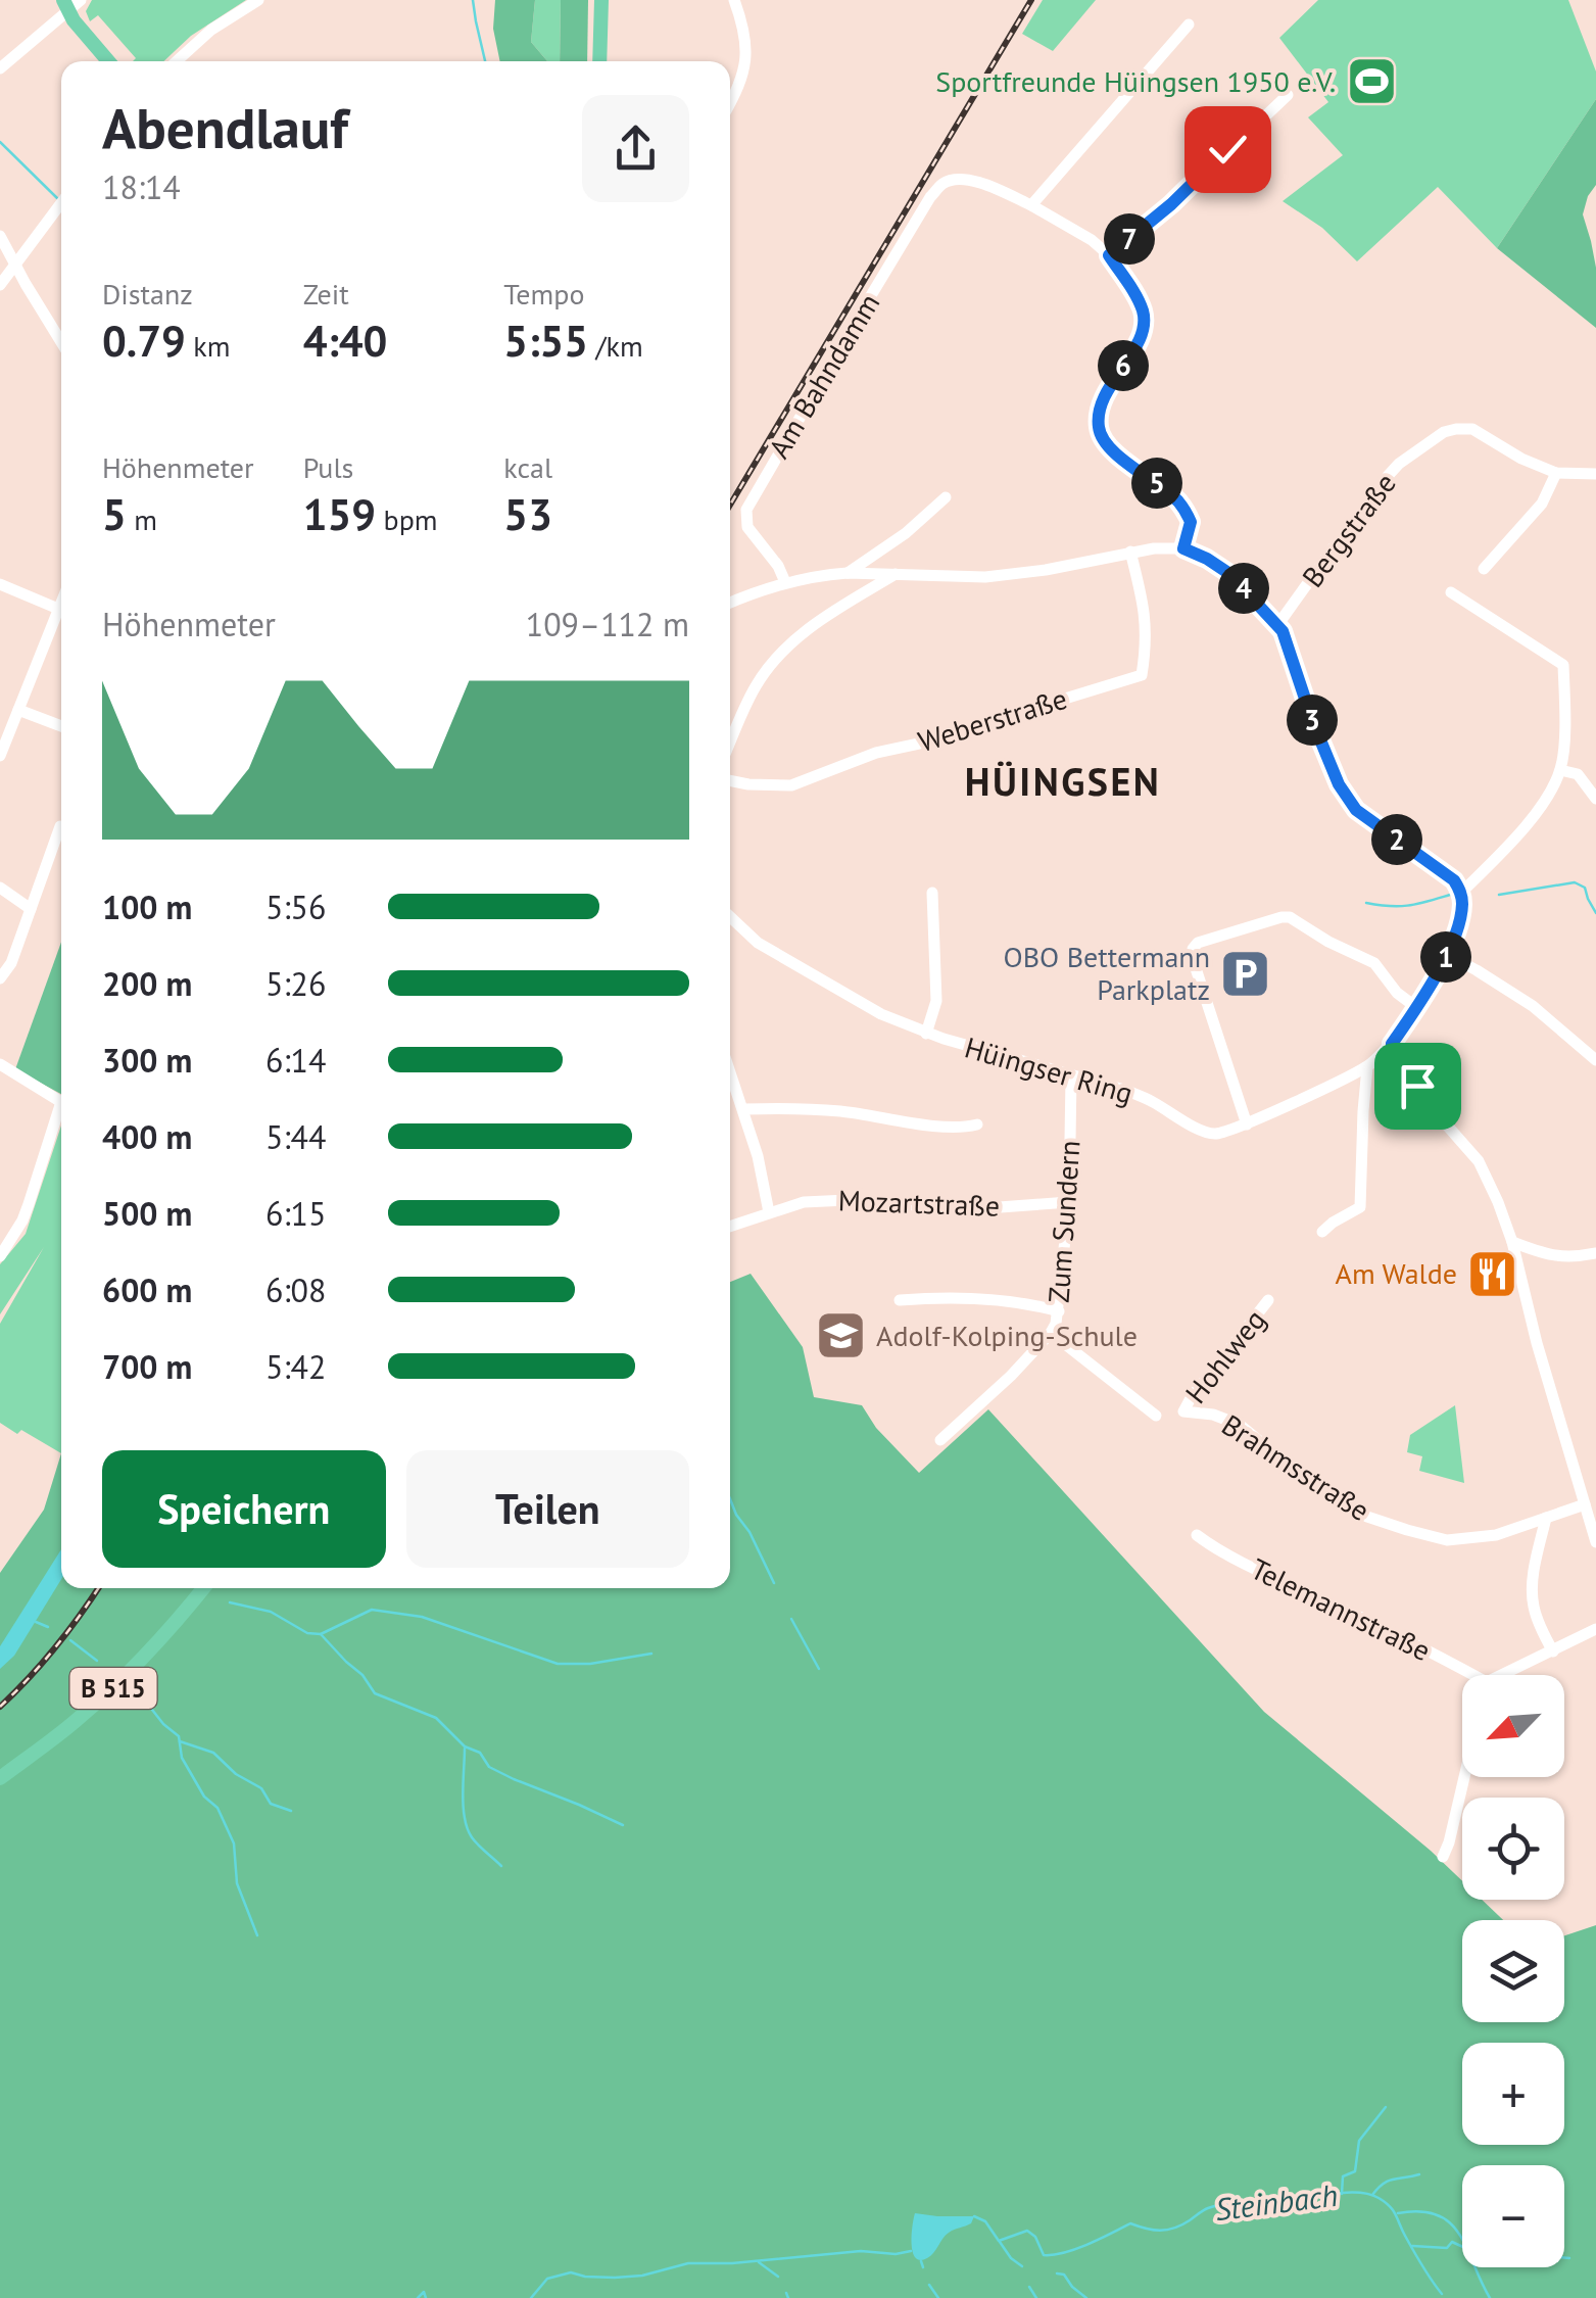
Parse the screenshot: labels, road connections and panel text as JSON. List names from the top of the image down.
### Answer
{
  "streets": {
    "main road": ["B 515"],
    "street": [
      "Am Bahndamm",
      "Bergstraße",
      "Weberstraße",
      "Hüingser Ring",
      "Mozartstraße",
      "Zum Sundern",
      "Hohlweg",
      "Brahmsstraße",
      "Telemannstraße"
    ]
  },
  "crossings": [
    ["Hüingser Ring", "Zum Sundern"],
    ["Mozartstraße", "Zum Sundern"],
    ["Hohlweg", "Brahmsstraße"]
  ],
  "districts": ["HÜINGSEN"],
  "water": ["Steinbach"],
  "places": {
    "sports": ["Sportfreunde Hüingsen 1950 e.V."],
    "parking": ["OBO Bettermann Parkplatz"],
    "restaurant": ["Am Walde"],
    "school or university": ["Adolf-Kolping-Schule"]
  },
  "north": "bottom left",
  "page": {
    "heading": ["Abendlauf", "18:14"],
    "pins": [
      "7",
      "6",
      "5",
      "4",
      "3",
      "2",
      "1"
    ],
    "stats": [
      ["Distanz", "0.79 km"],
      ["Zeit", "4:40"],
      ["Tempo", "5:55 /km"],
      ["Höhenmeter", "5 m"],
      ["Puls", "159 bpm"],
      ["kcal", "53"]
    ],
    "chart": ["Höhenmeter", "109–112 m"],
    "list": [
      {
        "name": "100 m",
        "note": "5:56"
      },
      {
        "name": "200 m",
        "note": "5:26"
      },
      {
        "name": "300 m",
        "note": "6:14"
      },
      {
        "name": "400 m",
        "note": "5:44"
      },
      {
        "name": "500 m",
        "note": "6:15"
      },
      {
        "name": "600 m",
        "note": "6:08"
      },
      {
        "name": "700 m",
        "note": "5:42"
      }
    ],
    "buttons": ["Speichern", "Teilen"],
    "map_buttons": ["+", "−"]
  }
}
